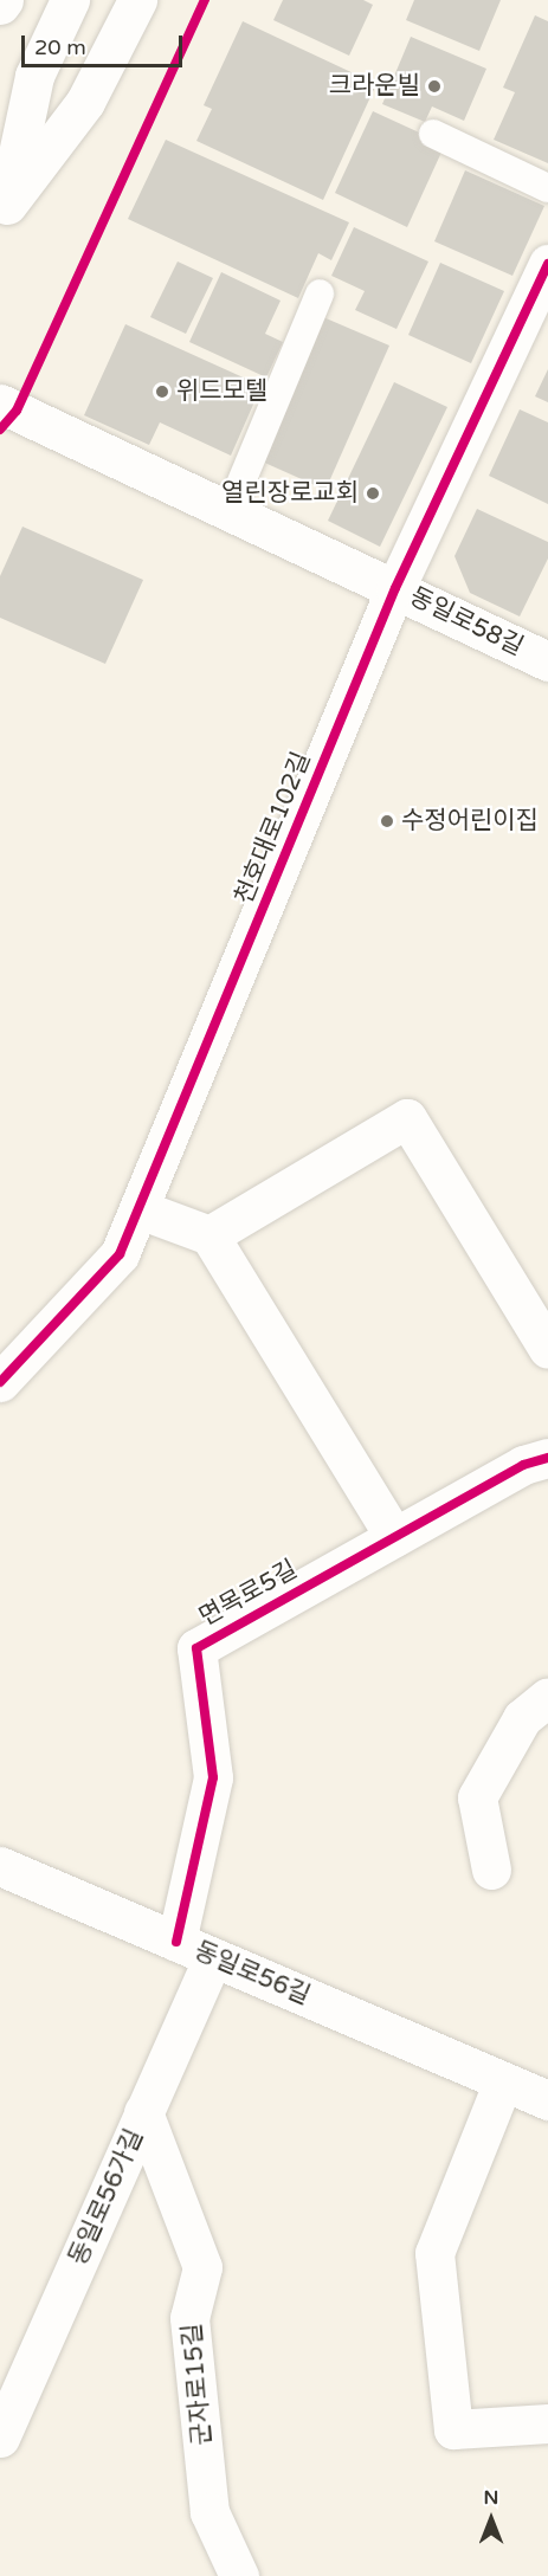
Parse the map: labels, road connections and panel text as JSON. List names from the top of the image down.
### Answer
{
  "streets": {
    "street": [
      "동일로58길",
      "천호대로102길",
      "면목로5길",
      "동일로56길",
      "동일로56가길",
      "군자로15길"
    ]
  },
  "crossings": [
    ["동일로58길", "천호대로102길"],
    ["면목로5길", "동일로56길"],
    ["동일로56길", "동일로56가길"],
    ["동일로56가길", "군자로15길"]
  ],
  "places": [
    "크라운빌",
    "위드모텔",
    "열린장로교회",
    "수정어린이집"
  ],
  "scale_bar": "20 m",
  "north": "top"
}
